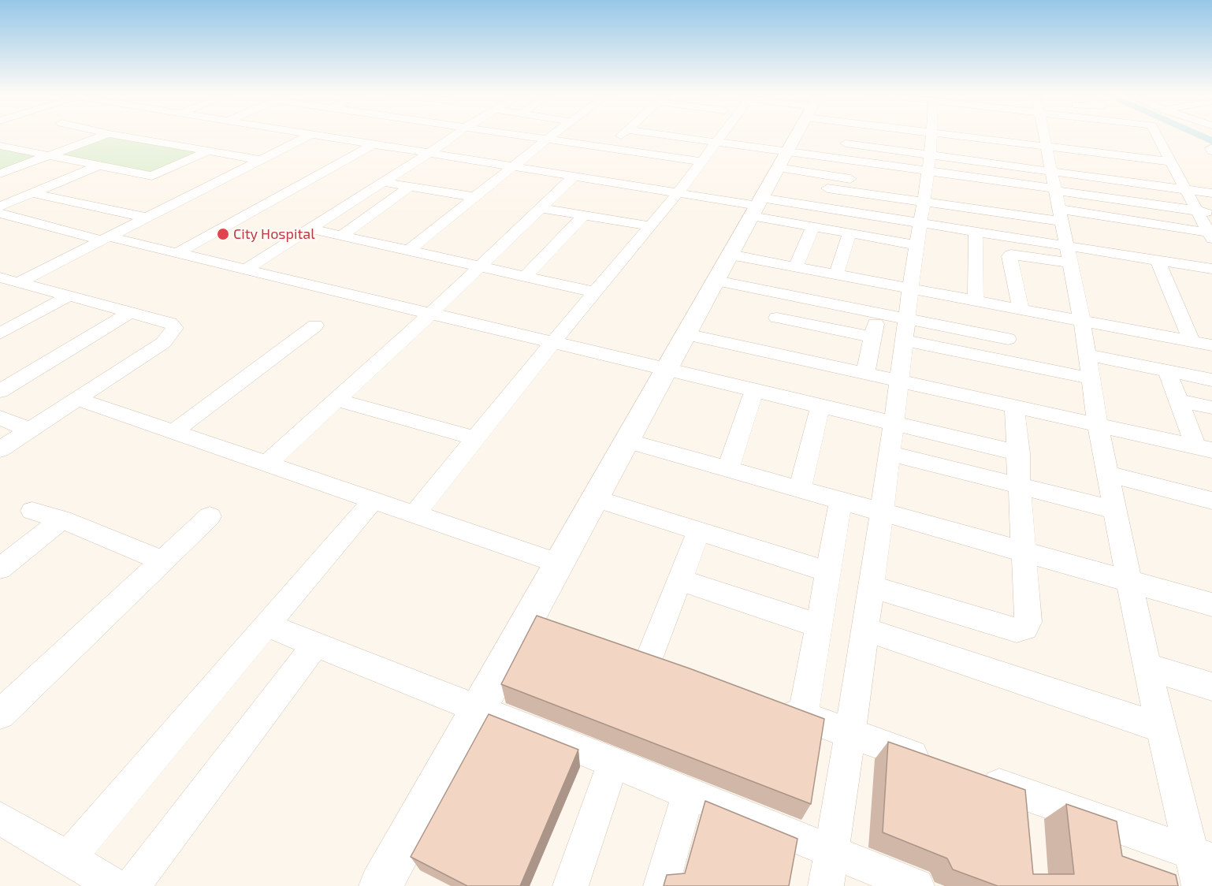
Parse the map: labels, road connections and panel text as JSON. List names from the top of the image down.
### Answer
{
  "places": ["City Hospital"]
}
